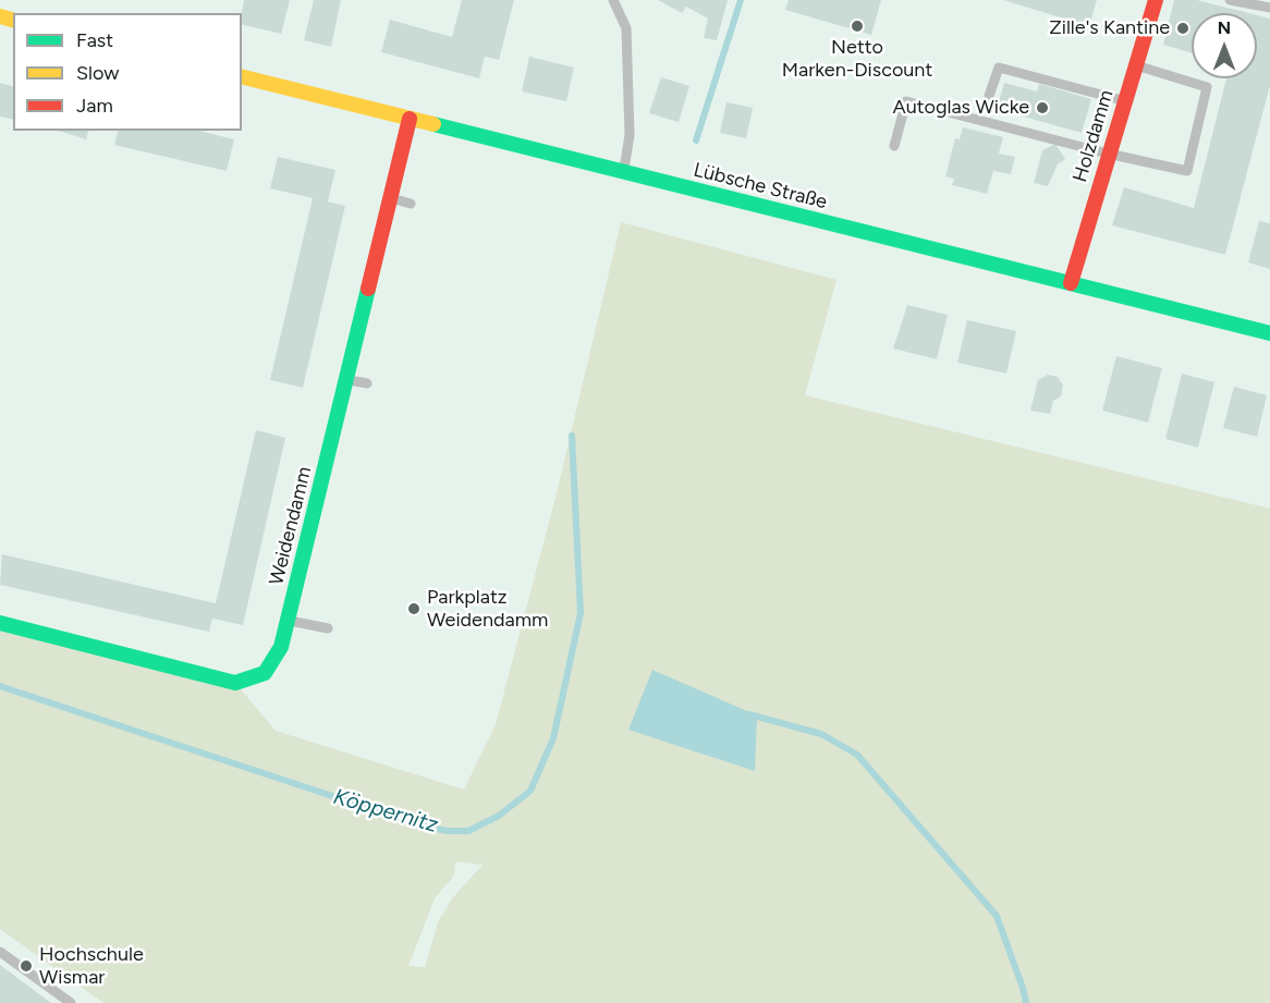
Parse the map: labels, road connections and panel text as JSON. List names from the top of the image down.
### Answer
{
  "streets": {
    "street": ["Holzdamm", "Lübsche Straße", "Weidendamm"]
  },
  "crossings": [
    ["Holzdamm", "Lübsche Straße"],
    ["Lübsche Straße", "Weidendamm"]
  ],
  "water": ["Köppernitz"],
  "places": [
    "Netto Marken-Discount",
    "Zille's Kantine",
    "Autoglas Wicke",
    "Parkplatz Weidendamm",
    "Hochschule Wismar"
  ],
  "legend": ["Fast", "Slow", "Jam"],
  "north": "top"
}
